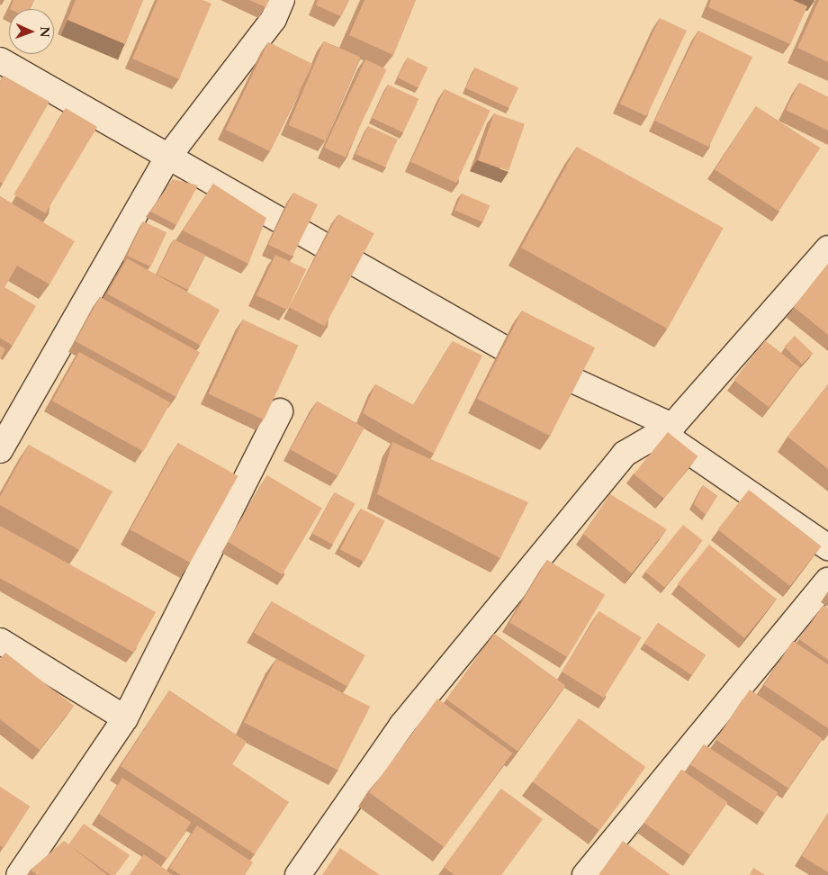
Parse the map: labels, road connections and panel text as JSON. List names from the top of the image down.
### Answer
{
  "north": "right"
}
